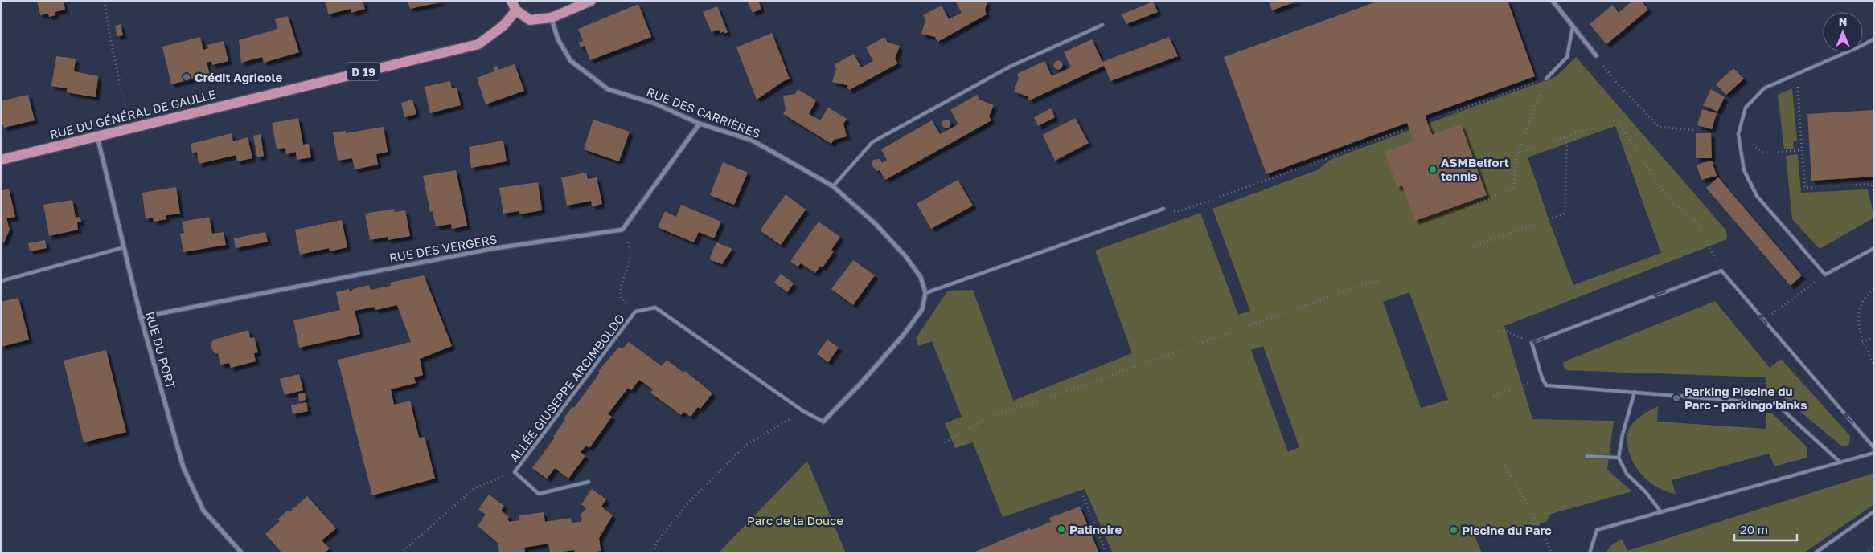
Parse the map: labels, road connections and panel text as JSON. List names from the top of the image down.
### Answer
{
  "streets": {
    "main road": ["D 19", "RUE DU GÉNÉRAL DE GAULLE"],
    "street": ["RUE DES CARRIÈRES", "RUE DES VERGERS", "RUE DU PORT"],
    "lane": ["ALLÉE GIUSEPPE ARCIMBOLDO"]
  },
  "crossings": [
    ["RUE DU GÉNÉRAL DE GAULLE", "RUE DU PORT"],
    ["RUE DES VERGERS", "RUE DU PORT"]
  ],
  "parks": ["Parc de la Douce"],
  "places": [
    "Crédit Agricole",
    "ASMBelfort tennis",
    "Parking Piscine du Parc - parkingo'binks",
    "Patinoire",
    "Piscine du Parc"
  ],
  "scale_bar": "20 m",
  "north": "top"
}
